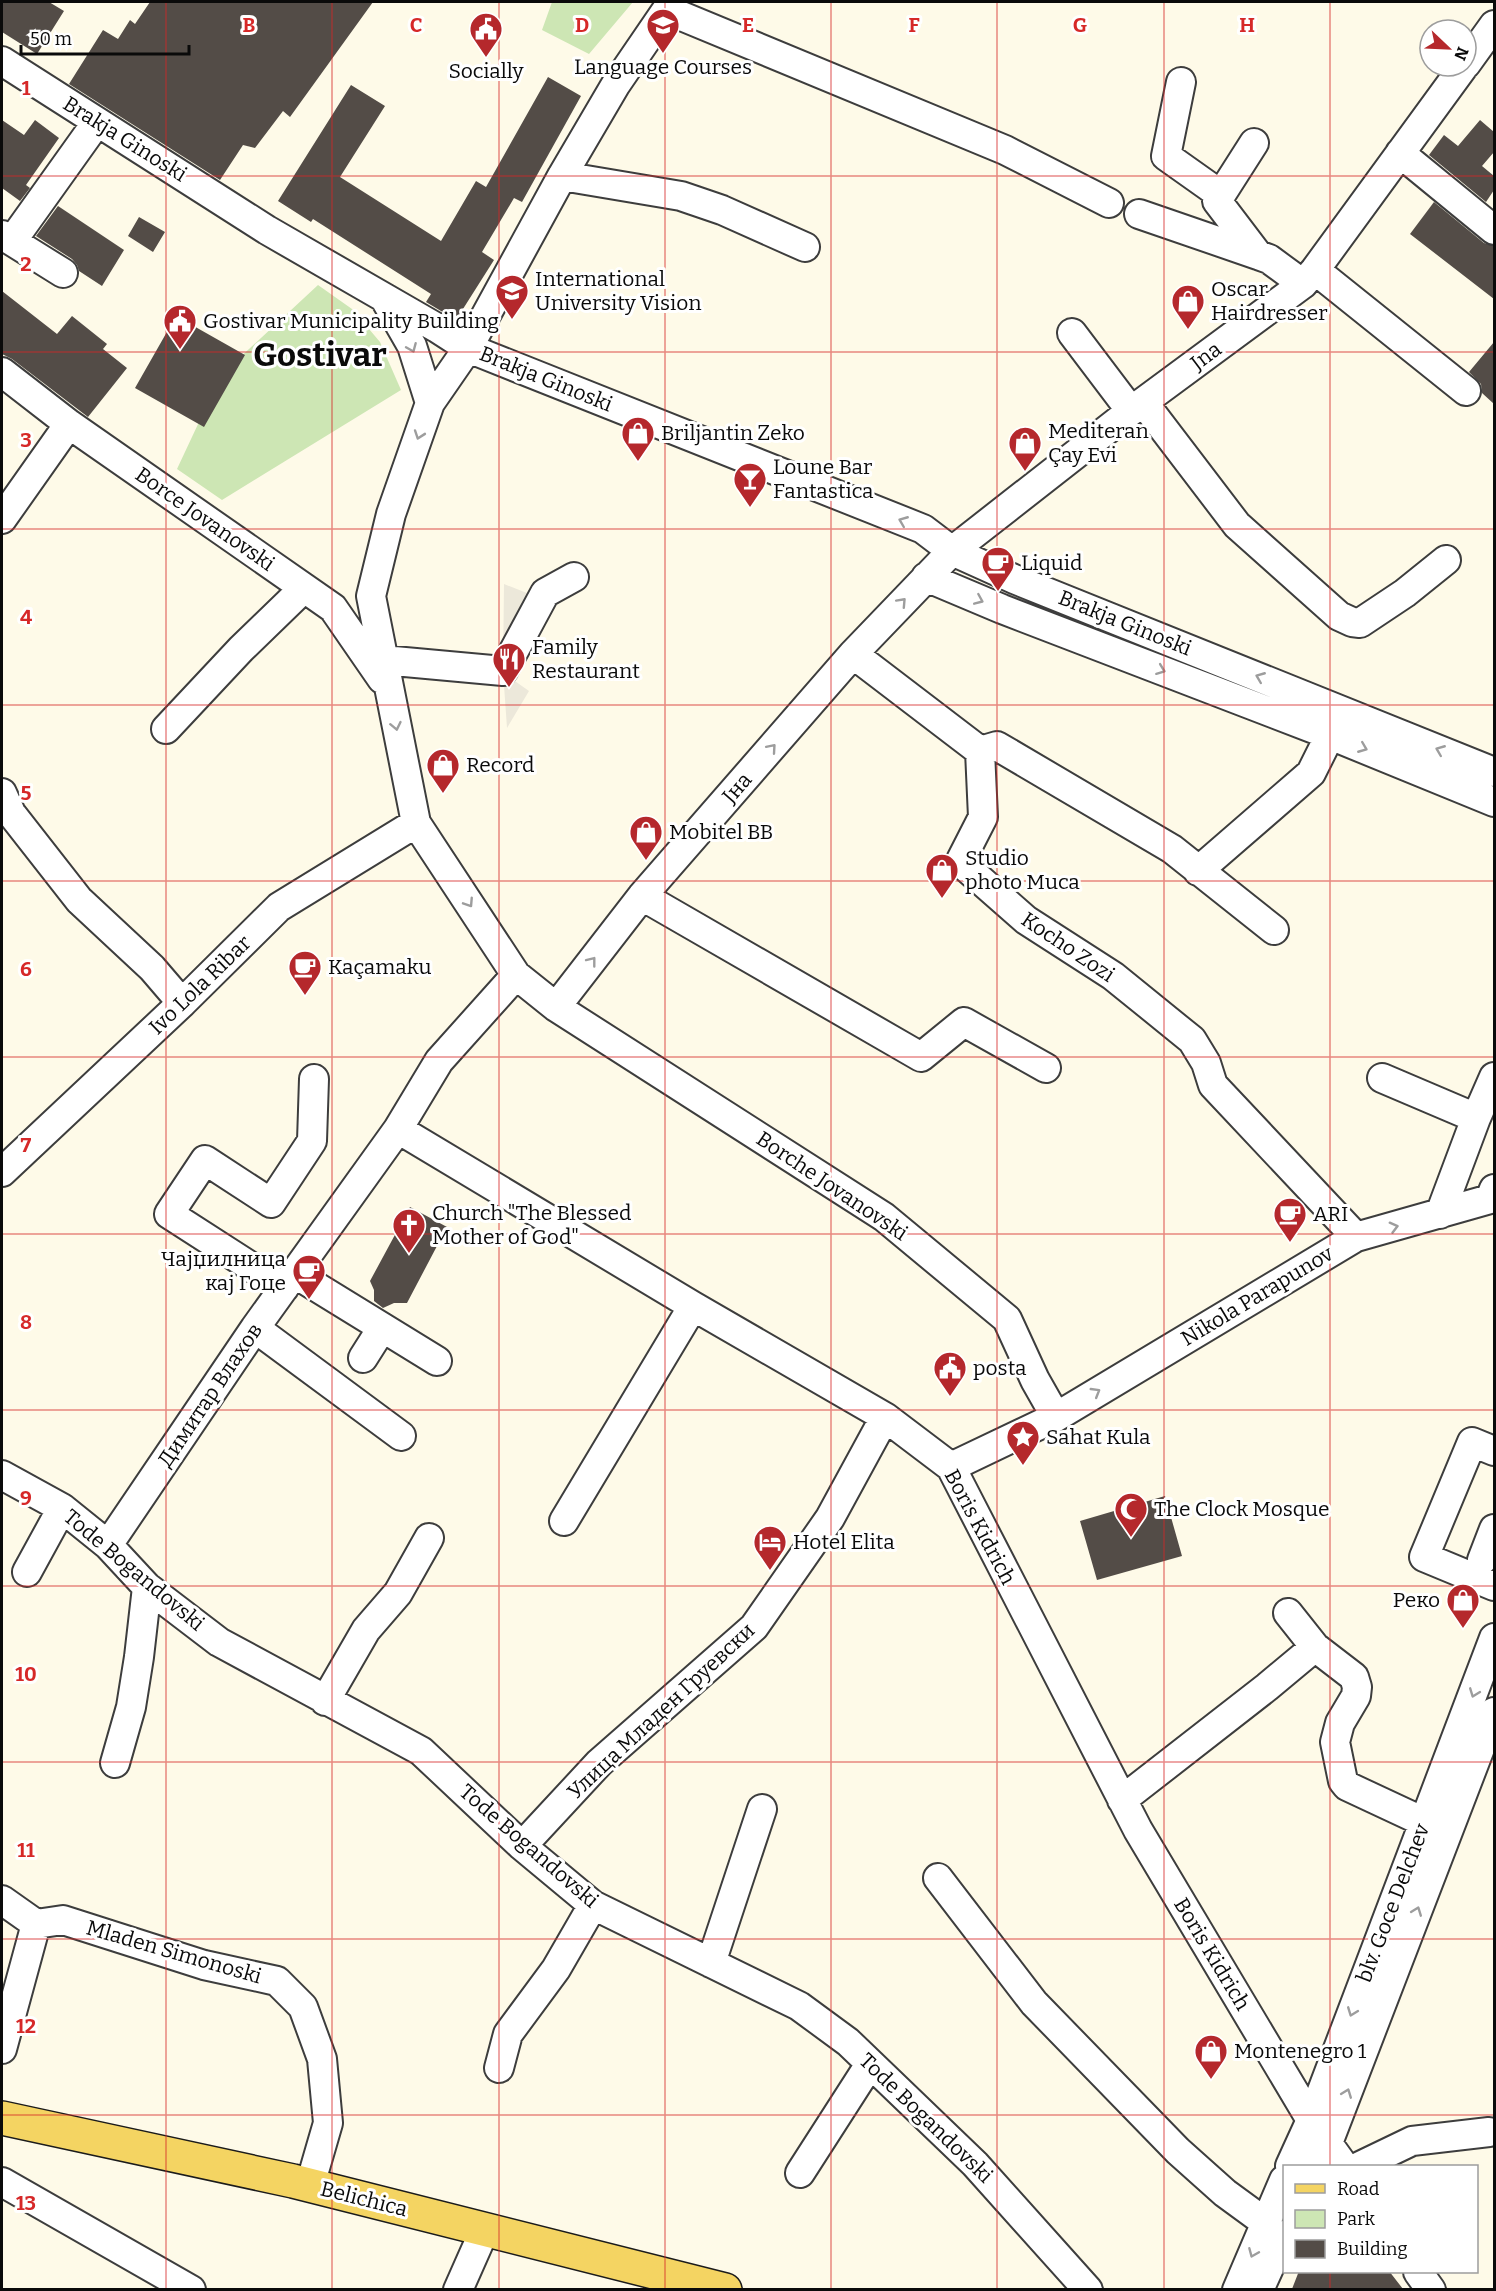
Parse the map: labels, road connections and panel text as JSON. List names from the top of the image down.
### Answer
{
  "streets": {
    "main road": ["Belichica"],
    "street": [
      "Brakja Ginoski",
      "Jna",
      "Borce Jovanovski",
      "Јна",
      "Kocho Zozi",
      "Ivo Lola Ribar",
      "Borche Jovanovski",
      "Nikola Parapunov",
      "Димитар Влахов",
      "Boris Kidrich",
      "Tode Bogandovski",
      "Улица Младен Груевски",
      "blv. Goce Delchev",
      "Mladen Simonoski"
    ]
  },
  "crossings": [
    ["Brakja Ginoski", "Jna"],
    ["Brakja Ginoski", "Јна"],
    ["Jna", "Јна"],
    ["Јна", "Borche Jovanovski"],
    ["Kocho Zozi", "Nikola Parapunov"],
    ["Ivo Lola Ribar", "Borche Jovanovski"],
    ["Borche Jovanovski", "Nikola Parapunov"],
    ["Borche Jovanovski", "Димитар Влахов"],
    ["Nikola Parapunov", "Boris Kidrich"],
    ["Димитар Влахов", "Boris Kidrich"],
    ["Димитар Влахов", "Tode Bogandovski"],
    ["Boris Kidrich", "Улица Младен Груевски"],
    ["Boris Kidrich", "blv. Goce Delchev"],
    ["Tode Bogandovski", "Улица Младен Груевски"],
    ["Mladen Simonoski", "Belichica"]
  ],
  "one_way": ["Јна", "Nikola Parapunov"],
  "districts": ["Gostivar"],
  "places": {
    "school or university": ["Language Courses", "International University Vision"],
    "public building": ["Socially", "Gostivar Municipality Building", "posta"],
    "shop": [
      "Oscar Hairdresser",
      "Briljantin Zeko",
      "Mediteran Çay Evi",
      "Record",
      "Mobitel BB",
      "Studio photo Muca",
      "Реко",
      "Montenegro 1"
    ],
    "bar": ["Loune Bar Fantastica"],
    "cafe": [
      "Liquid",
      "Kaçamaku",
      "ARI",
      "Чајџилница кај Гоце"
    ],
    "restaurant": ["Family Restaurant"],
    "church": ["Church \"Тhe Blessed Mother of God\""],
    "place": ["Sahat Kula"],
    "mosque": ["The Clock Mosque"],
    "hotel": ["Hotel Elita"]
  },
  "legend": ["Road", "Park", "Building"],
  "scale_bar": "50 m",
  "north": "bottom right",
  "grid": {
    "columns": [
      "B",
      "C",
      "D",
      "E",
      "F",
      "G",
      "H"
    ],
    "rows": [
      "1",
      "2",
      "3",
      "4",
      "5",
      "6",
      "7",
      "8",
      "9",
      "10",
      "11",
      "12",
      "13"
    ]
  }
}
